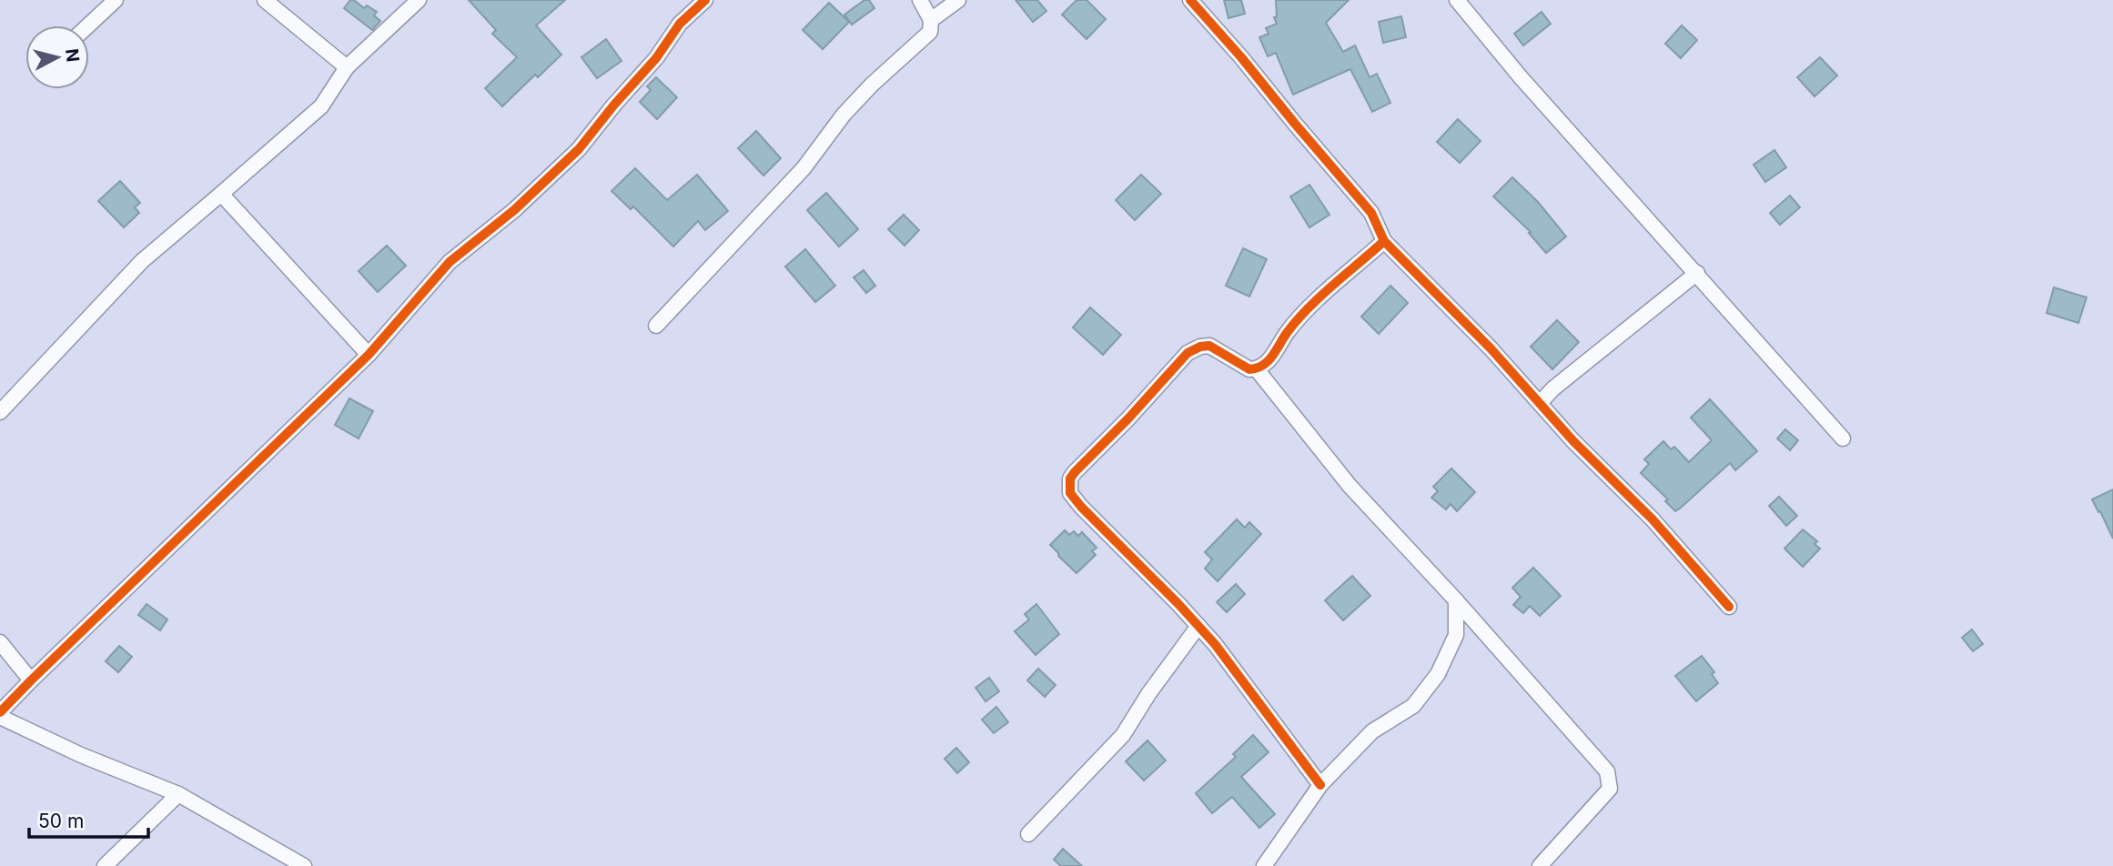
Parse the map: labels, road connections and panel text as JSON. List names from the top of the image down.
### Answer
{
  "scale_bar": "50 m",
  "north": "right"
}
